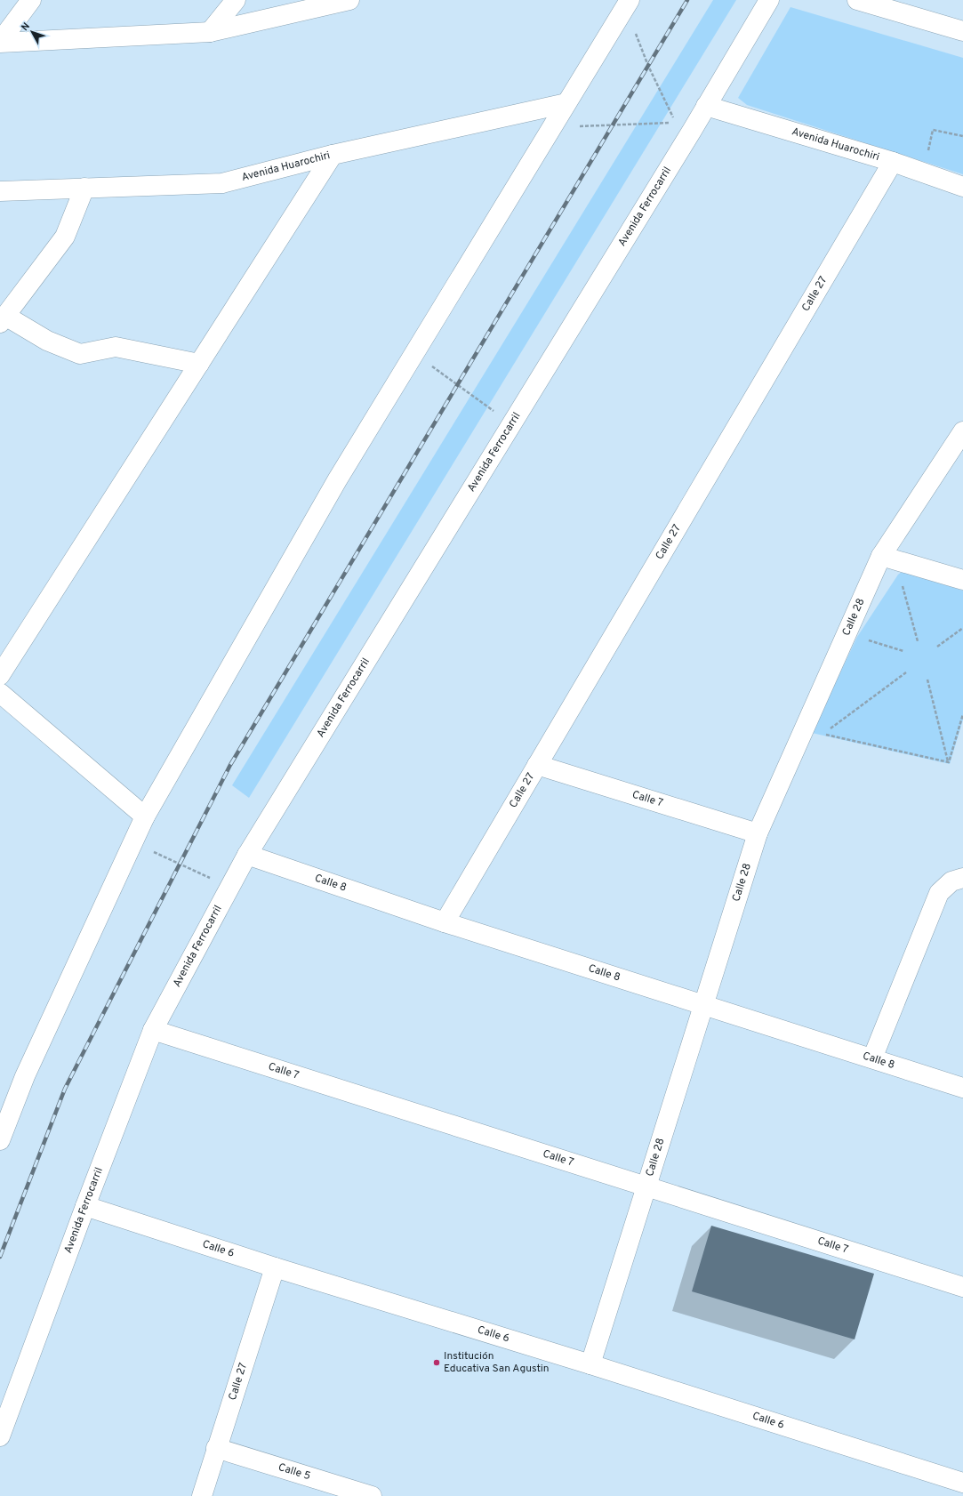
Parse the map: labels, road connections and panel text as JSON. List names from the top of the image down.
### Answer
{
  "streets": {
    "street": [
      "Avenida Huarochiri",
      "Avenida Ferrocarril",
      "Calle 27",
      "Calle 28",
      "Calle 7",
      "Calle 8",
      "Calle 6",
      "Calle 5"
    ]
  },
  "crossings": [
    ["Avenida Huarochiri", "Avenida Ferrocarril"],
    ["Avenida Huarochiri", "Calle 27"],
    ["Avenida Ferrocarril", "Calle 7"],
    ["Avenida Ferrocarril", "Calle 8"],
    ["Avenida Ferrocarril", "Calle 6"],
    ["Calle 27", "Calle 7"],
    ["Calle 27", "Calle 8"],
    ["Calle 27", "Calle 6"],
    ["Calle 27", "Calle 5"],
    ["Calle 28", "Calle 7"],
    ["Calle 28", "Calle 8"],
    ["Calle 28", "Calle 6"]
  ],
  "places": ["Institución Educativa San Agustin"],
  "north": "top left"
}
